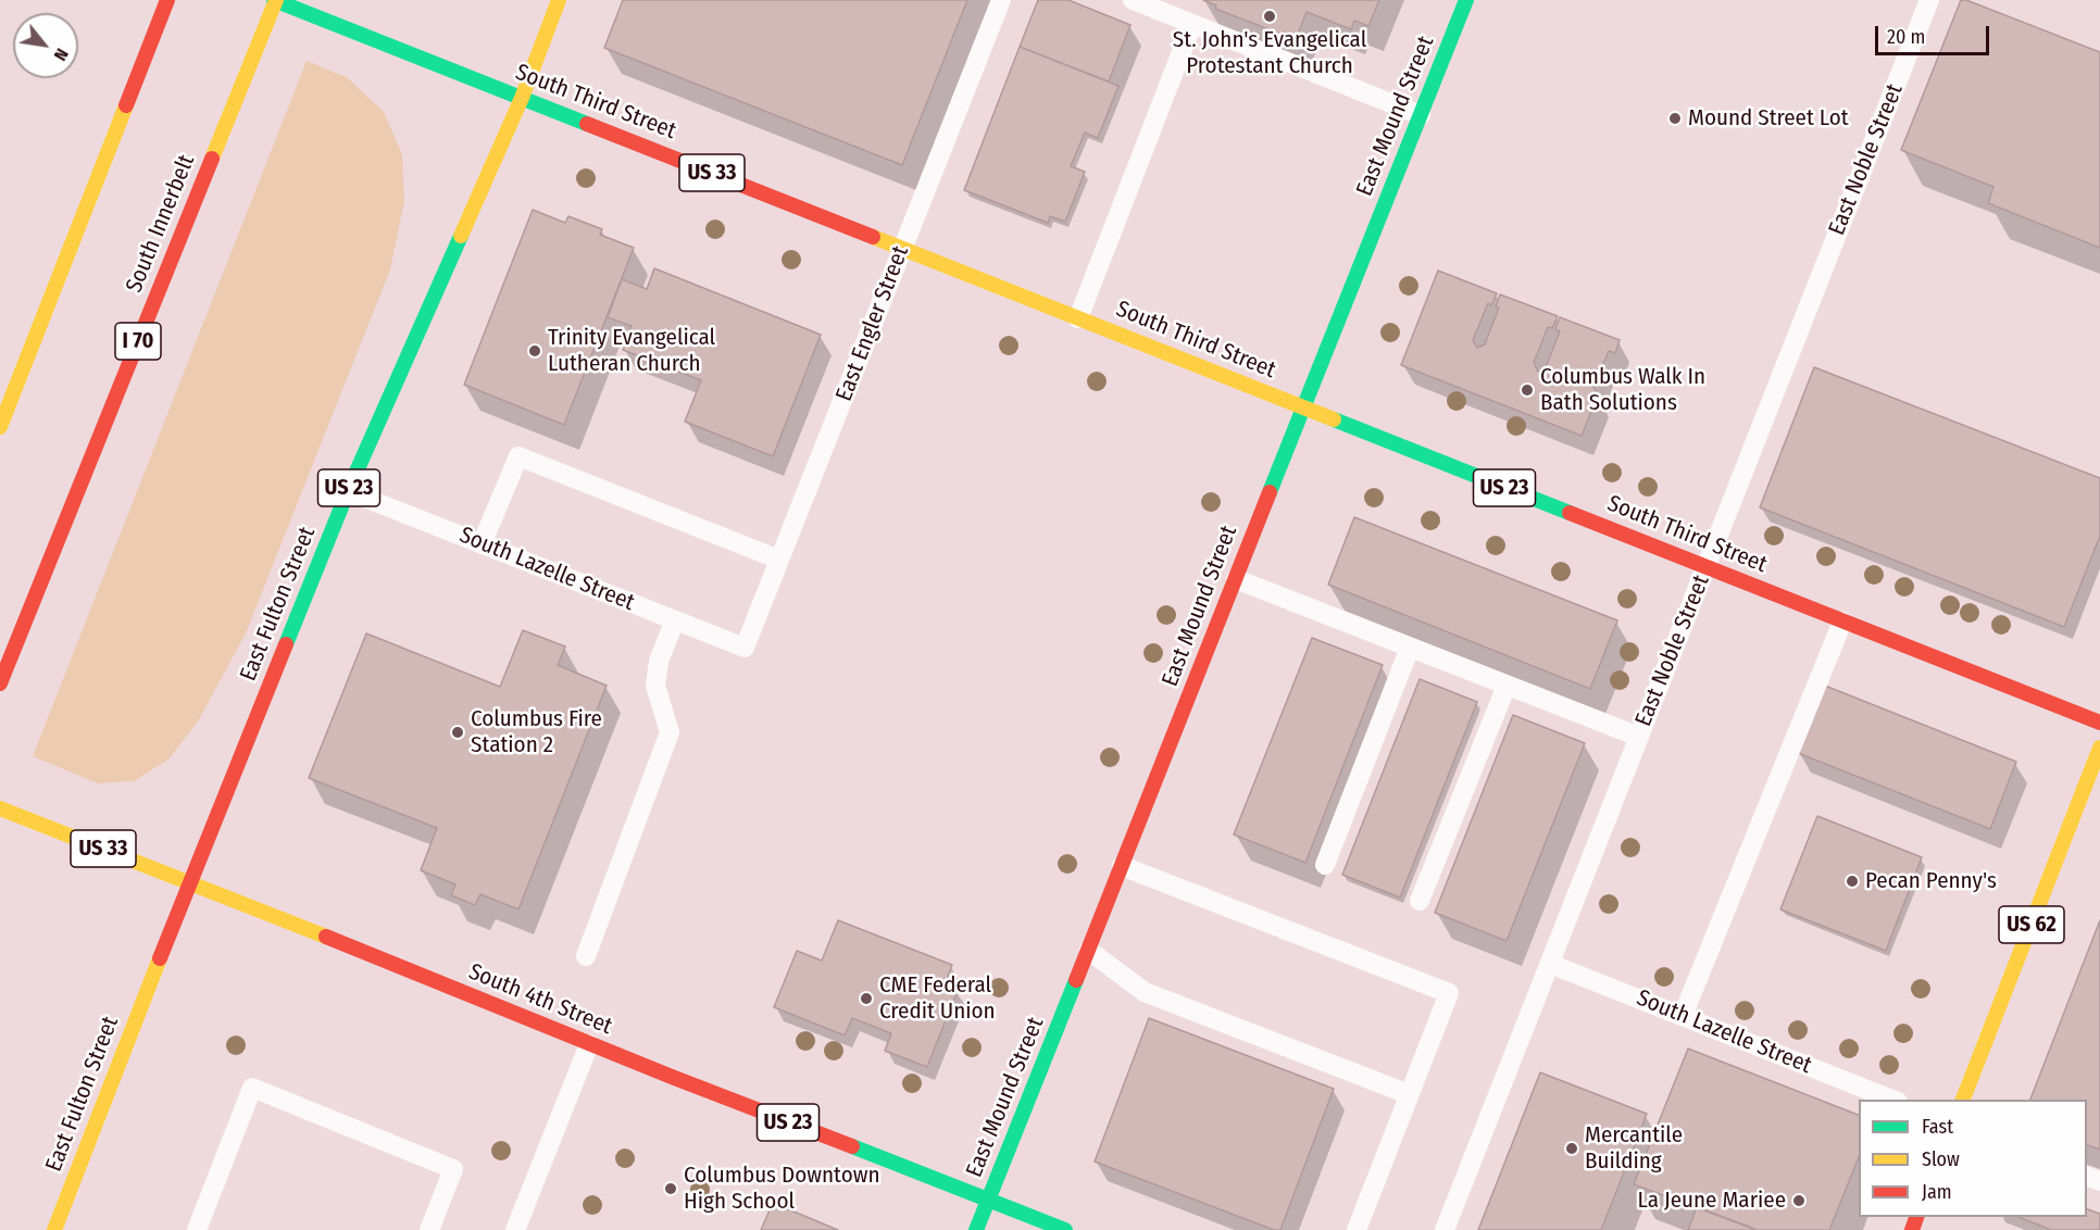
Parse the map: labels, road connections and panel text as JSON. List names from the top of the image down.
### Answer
{
  "streets": {
    "main road": [
      "South Third Street",
      "East Mound Street",
      "US 33",
      "South Innerbelt",
      "I 70",
      "US 23",
      "East Fulton Street",
      "US 62",
      "South 4th Street"
    ],
    "lane": ["East Noble Street", "East Engler Street", "South Lazelle Street"]
  },
  "crossings": [
    ["South Third Street", "East Mound Street"],
    ["South Third Street", "East Noble Street"],
    ["South Third Street", "South Innerbelt"],
    ["South Third Street", "East Engler Street"],
    ["South Third Street", "East Fulton Street"],
    ["East Mound Street", "South 4th Street"],
    ["East Noble Street", "South Lazelle Street"],
    ["East Engler Street", "South Lazelle Street"],
    ["South Lazelle Street", "East Fulton Street"],
    ["East Fulton Street", "South 4th Street"]
  ],
  "places": [
    "St. John's Evangelical Protestant Church",
    "Mound Street Lot",
    "Trinity Evangelical Lutheran Church",
    "Columbus Walk In Bath Solutions",
    "Columbus Fire Station 2",
    "Pecan Penny's",
    "CME Federal Credit Union",
    "Mercantile Building",
    "Columbus Downtown High School",
    "La Jeune Mariee"
  ],
  "legend": ["Fast", "Slow", "Jam"],
  "scale_bar": "20 m",
  "north": "bottom right"
}
